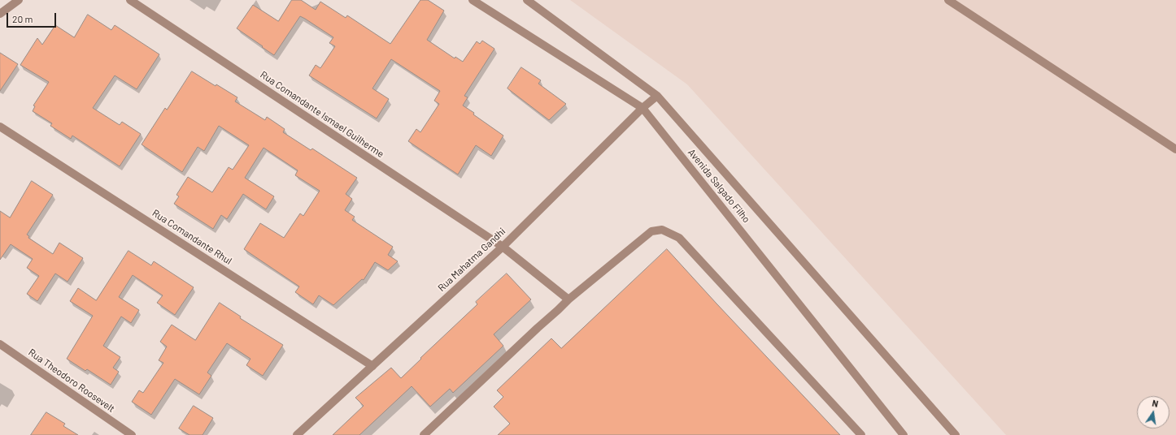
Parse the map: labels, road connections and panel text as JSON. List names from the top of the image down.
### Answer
{
  "streets": {
    "street": [
      "Rua Comandante Ismael Guilherme",
      "Avenida Salgado Filho",
      "Rua Comandante Rhul",
      "Rua Mahatma Gandhi",
      "Rua Theodoro Roosevelt"
    ]
  },
  "crossings": [
    ["Rua Comandante Ismael Guilherme", "Rua Mahatma Gandhi"],
    ["Avenida Salgado Filho", "Rua Mahatma Gandhi"],
    ["Rua Comandante Rhul", "Rua Mahatma Gandhi"]
  ],
  "scale_bar": "20 m",
  "north": "top"
}
